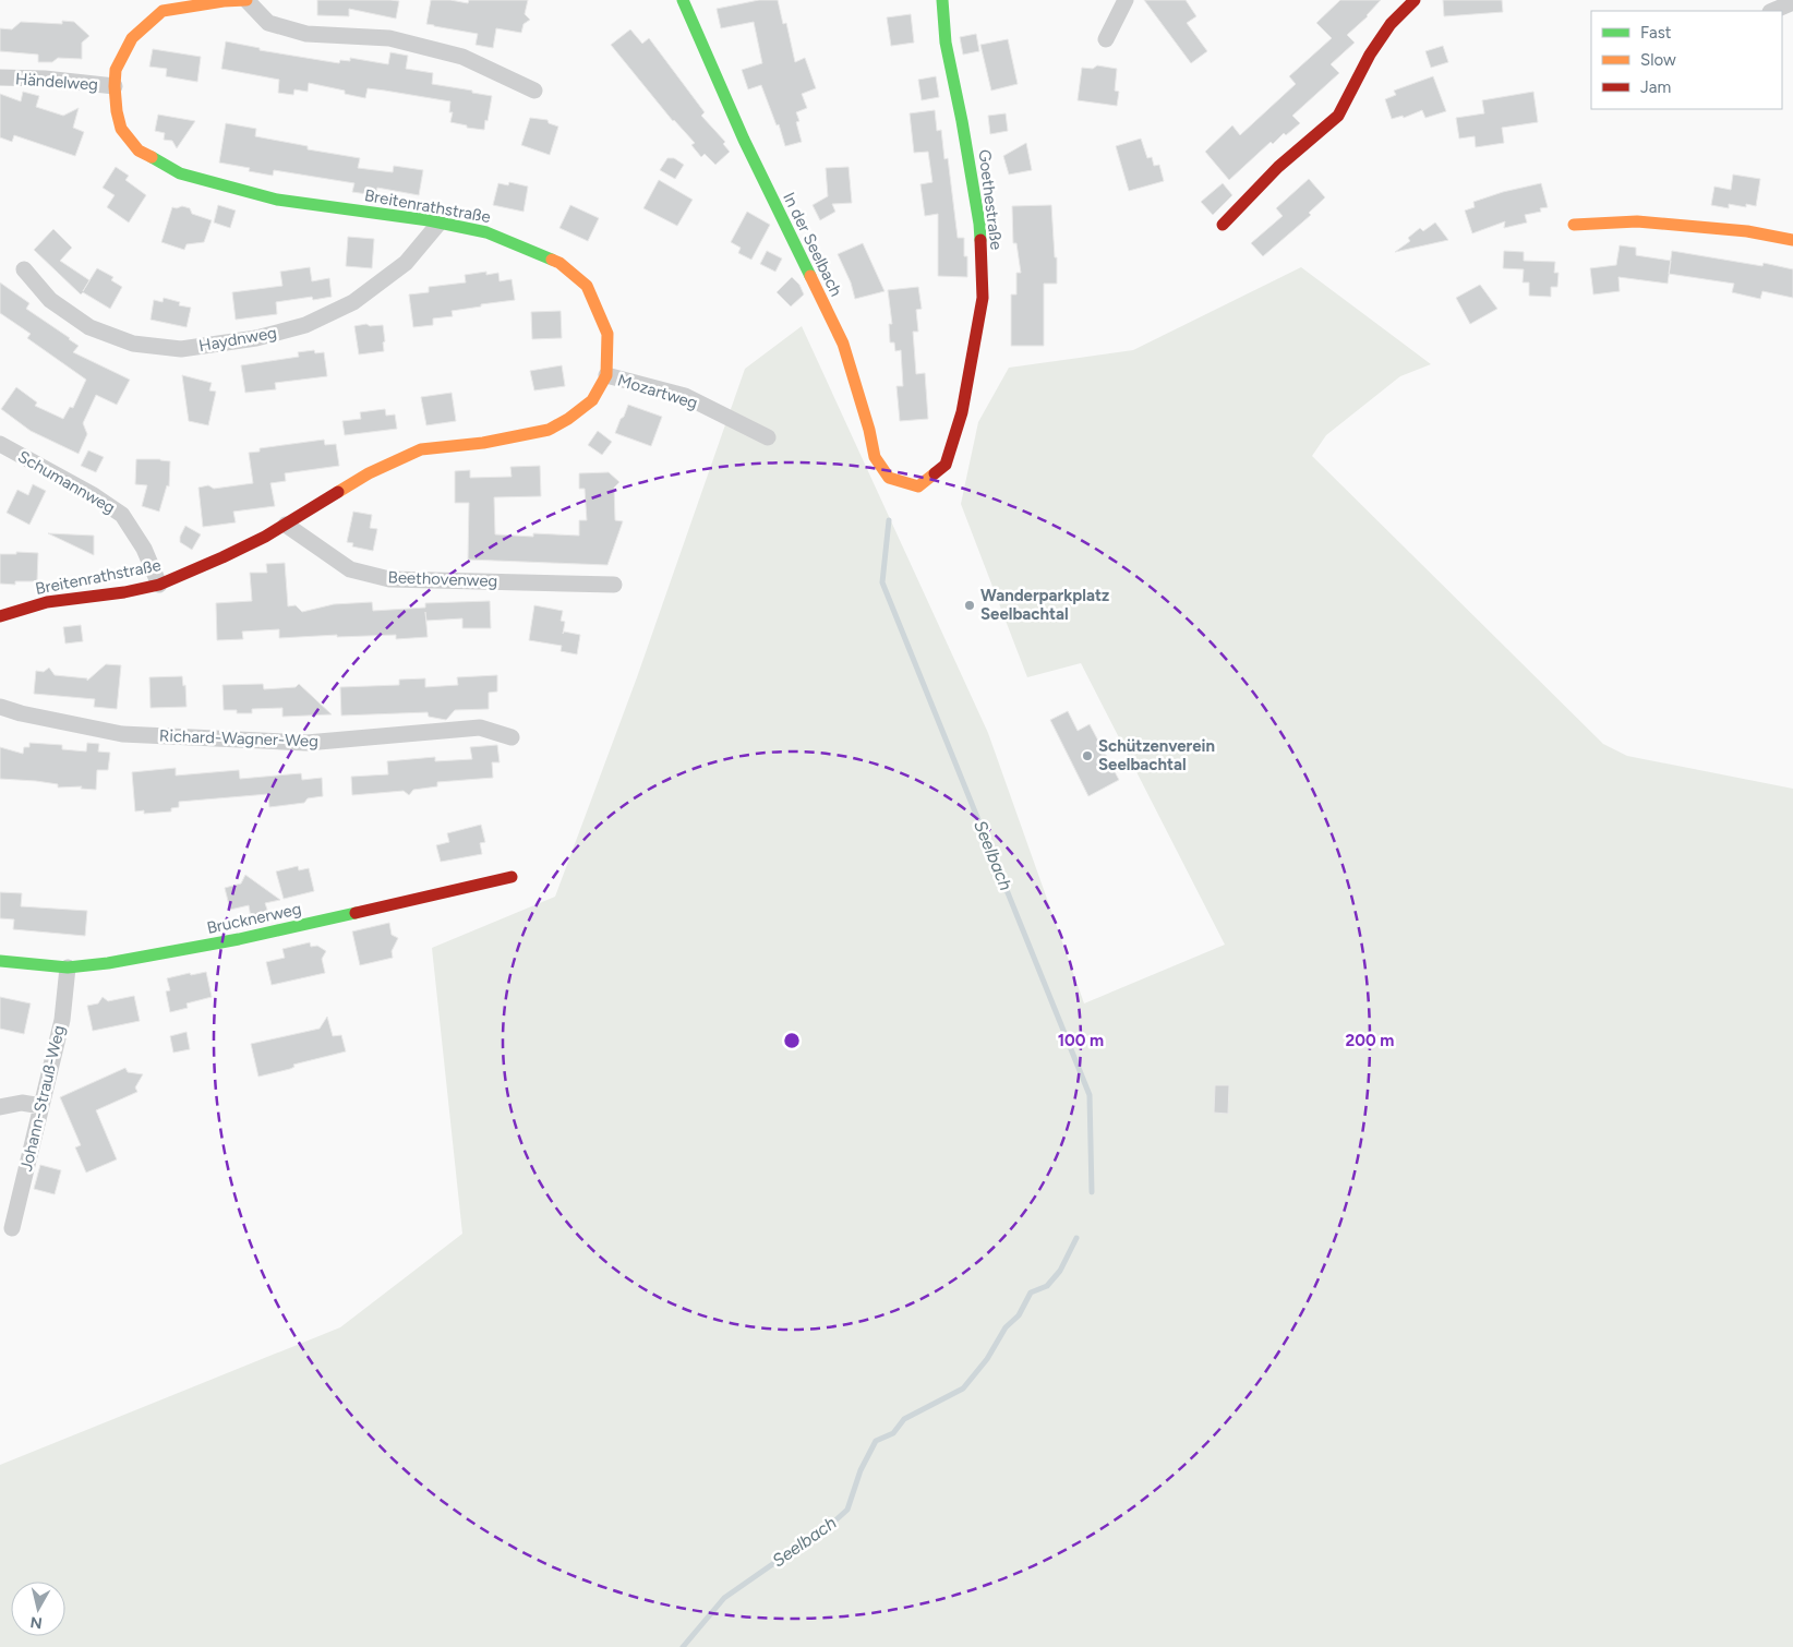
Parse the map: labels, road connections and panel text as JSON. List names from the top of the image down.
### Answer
{
  "streets": {
    "street": [
      "Händelweg",
      "Goethestraße",
      "Breitenrathstraße",
      "In der Seelbach",
      "Haydnweg",
      "Mozartweg",
      "Schumannweg",
      "Beethovenweg",
      "Richard-Wagner-Weg",
      "Brucknerweg",
      "Johann-Strauß-Weg"
    ]
  },
  "crossings": [
    ["Händelweg", "Breitenrathstraße"],
    ["Goethestraße", "In der Seelbach"],
    ["Breitenrathstraße", "Haydnweg"],
    ["Breitenrathstraße", "Mozartweg"],
    ["Breitenrathstraße", "Schumannweg"],
    ["Breitenrathstraße", "Beethovenweg"],
    ["Brucknerweg", "Johann-Strauß-Weg"]
  ],
  "water": ["Seelbach"],
  "places": ["Wanderparkplatz Seelbachtal", "Schützenverein Seelbachtal"],
  "legend": ["Fast", "Slow", "Jam"],
  "north": "bottom",
  "rings": ["100 m", "200 m"]
}
